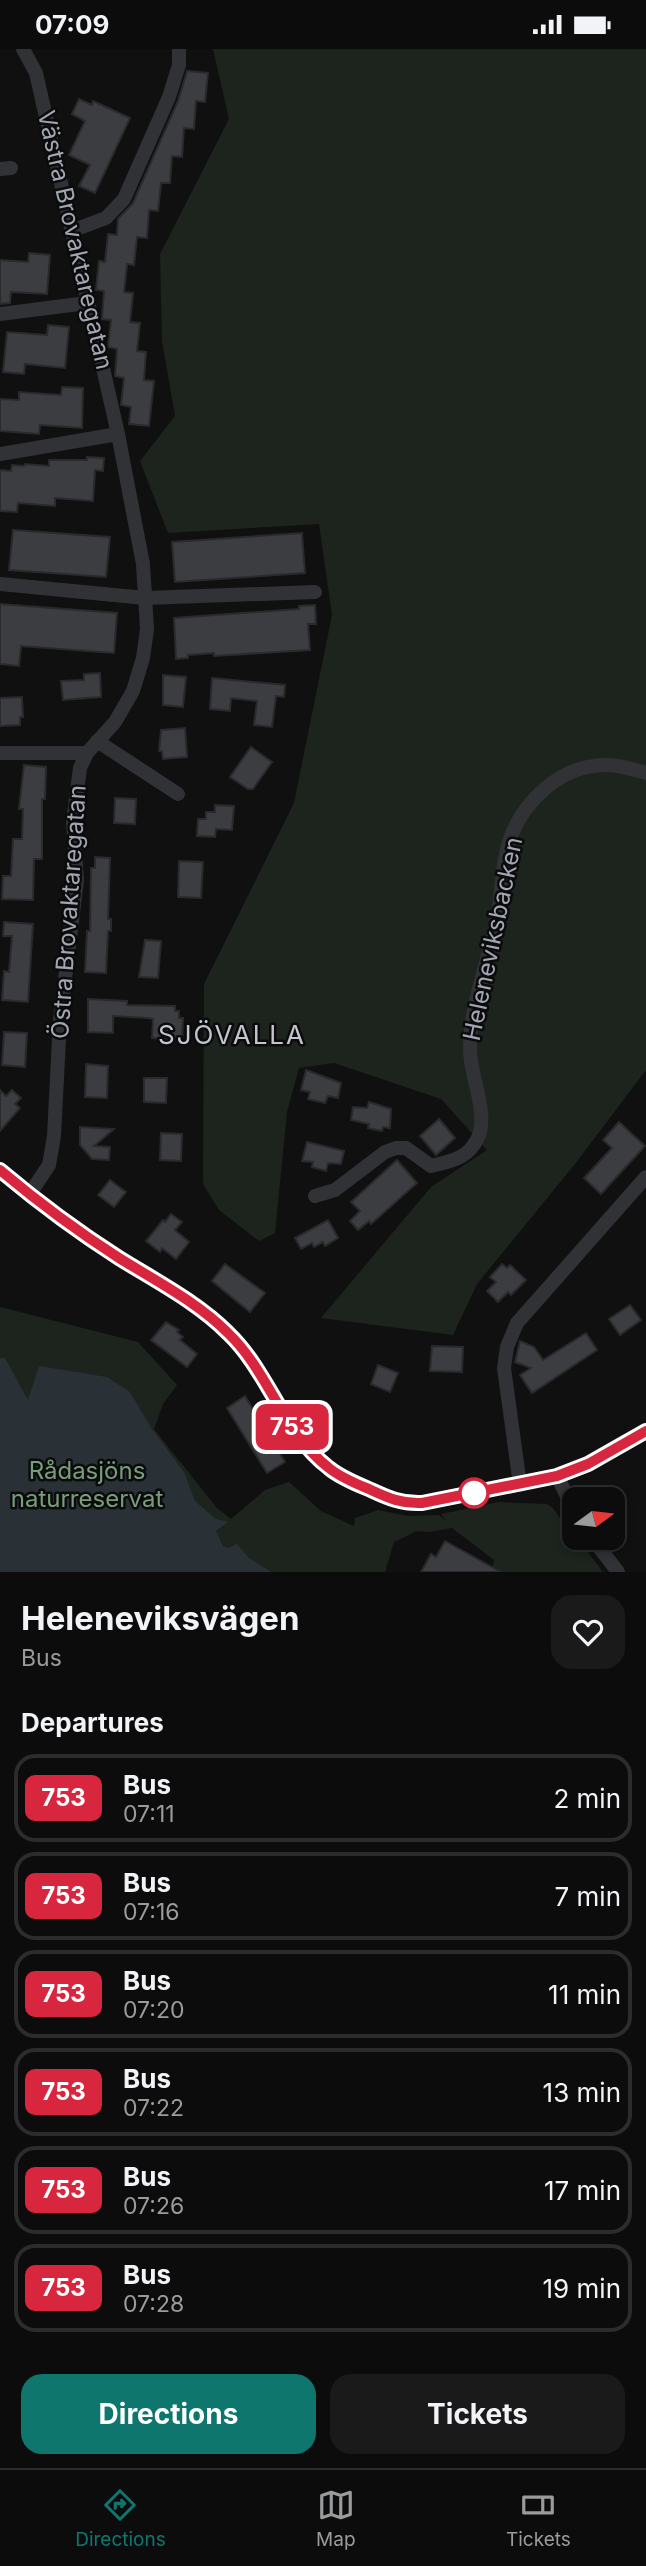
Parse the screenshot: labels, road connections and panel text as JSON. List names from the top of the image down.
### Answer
{
  "streets": {
    "street": ["Västra Brovaktaregatan", "Östra Brovaktaregatan", "Heleneviksbacken"]
  },
  "crossings": [
    ["Västra Brovaktaregatan", "Östra Brovaktaregatan"]
  ],
  "districts": ["SJÖVALLA"],
  "parks": ["Rådasjöns naturreservat"],
  "lines": ["bus line 753"],
  "north": "right",
  "page": {
    "status": "07:09",
    "on_map": "753",
    "heading": [
      ["Heleneviksvägen", "Bus"],
      "Departures"
    ],
    "list": [
      {
        "mark": "753",
        "name": "Bus",
        "note": "07:11",
        "value": "2 min"
      },
      {
        "mark": "753",
        "name": "Bus",
        "note": "07:16",
        "value": "7 min"
      },
      {
        "mark": "753",
        "name": "Bus",
        "note": "07:20",
        "value": "11 min"
      },
      {
        "mark": "753",
        "name": "Bus",
        "note": "07:22",
        "value": "13 min"
      },
      {
        "mark": "753",
        "name": "Bus",
        "note": "07:26",
        "value": "17 min"
      },
      {
        "mark": "753",
        "name": "Bus",
        "note": "07:28",
        "value": "19 min"
      }
    ],
    "buttons": ["Directions", "Tickets"],
    "tabs": ["Directions", "Map", "Tickets"]
  }
}
